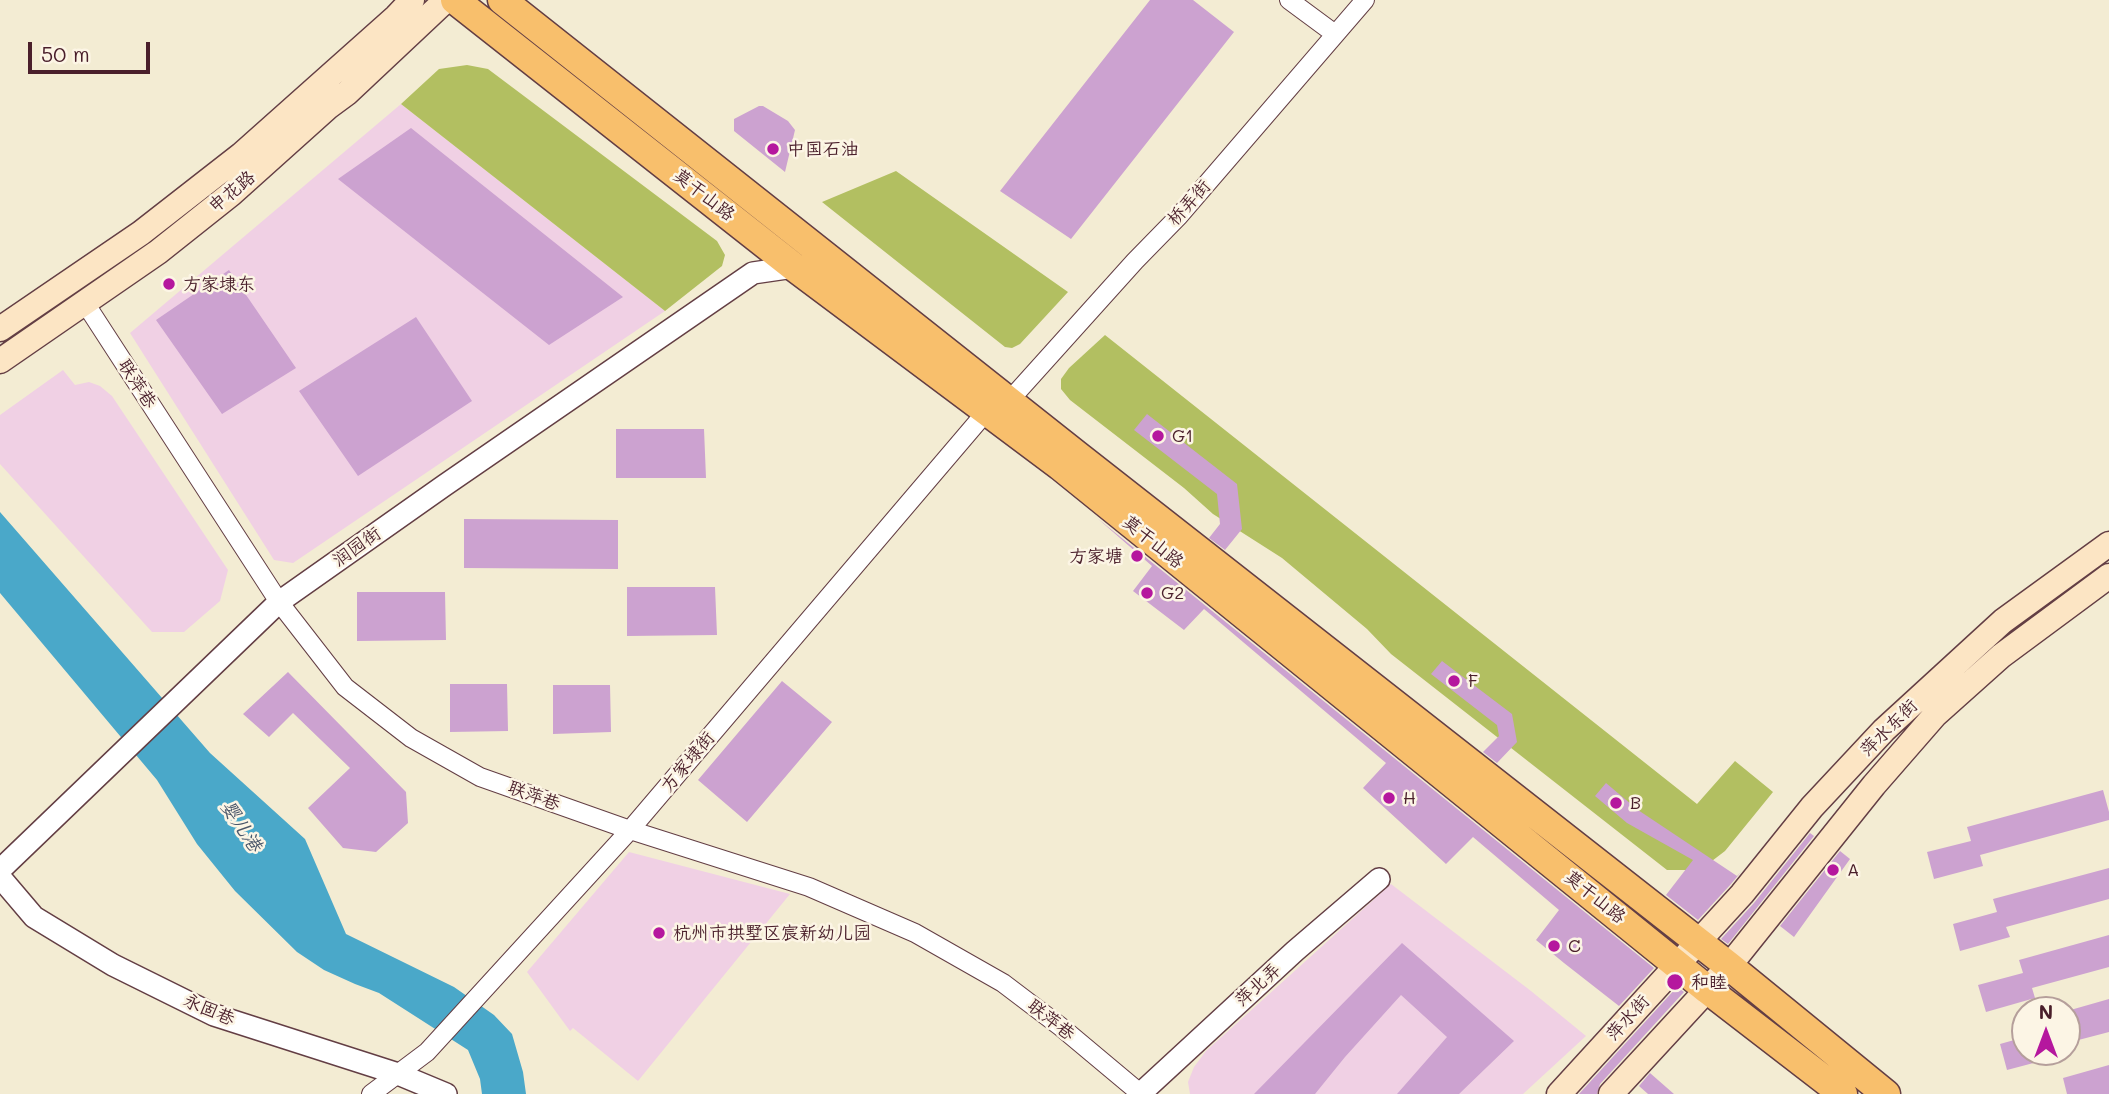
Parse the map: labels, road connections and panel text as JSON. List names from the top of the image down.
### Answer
{
  "streets": {
    "main road": [
      "申花路",
      "莫干山路",
      "萍水东街",
      "萍水街"
    ],
    "street": [
      "桥弄街",
      "联萍巷",
      "润园街",
      "方家埭街",
      "萍北弄",
      "永固巷"
    ]
  },
  "crossings": [
    ["申花路", "联萍巷"],
    ["莫干山路", "桥弄街"],
    ["莫干山路", "润园街"],
    ["莫干山路", "萍水东街"],
    ["莫干山路", "方家埭街"],
    ["莫干山路", "萍水街"],
    ["桥弄街", "方家埭街"],
    ["联萍巷", "润园街"],
    ["联萍巷", "方家埭街"],
    ["联萍巷", "萍北弄"],
    ["萍水东街", "萍水街"],
    ["方家埭街", "永固巷"]
  ],
  "water": ["婴儿港"],
  "places": [
    "中国石油",
    "方家埭东",
    "G1",
    "方家塘",
    "G2",
    "F",
    "H",
    "B",
    "A",
    "杭州市拱墅区宸新幼儿园",
    "C",
    "和睦"
  ],
  "scale_bar": "50 m",
  "north": "top"
}
